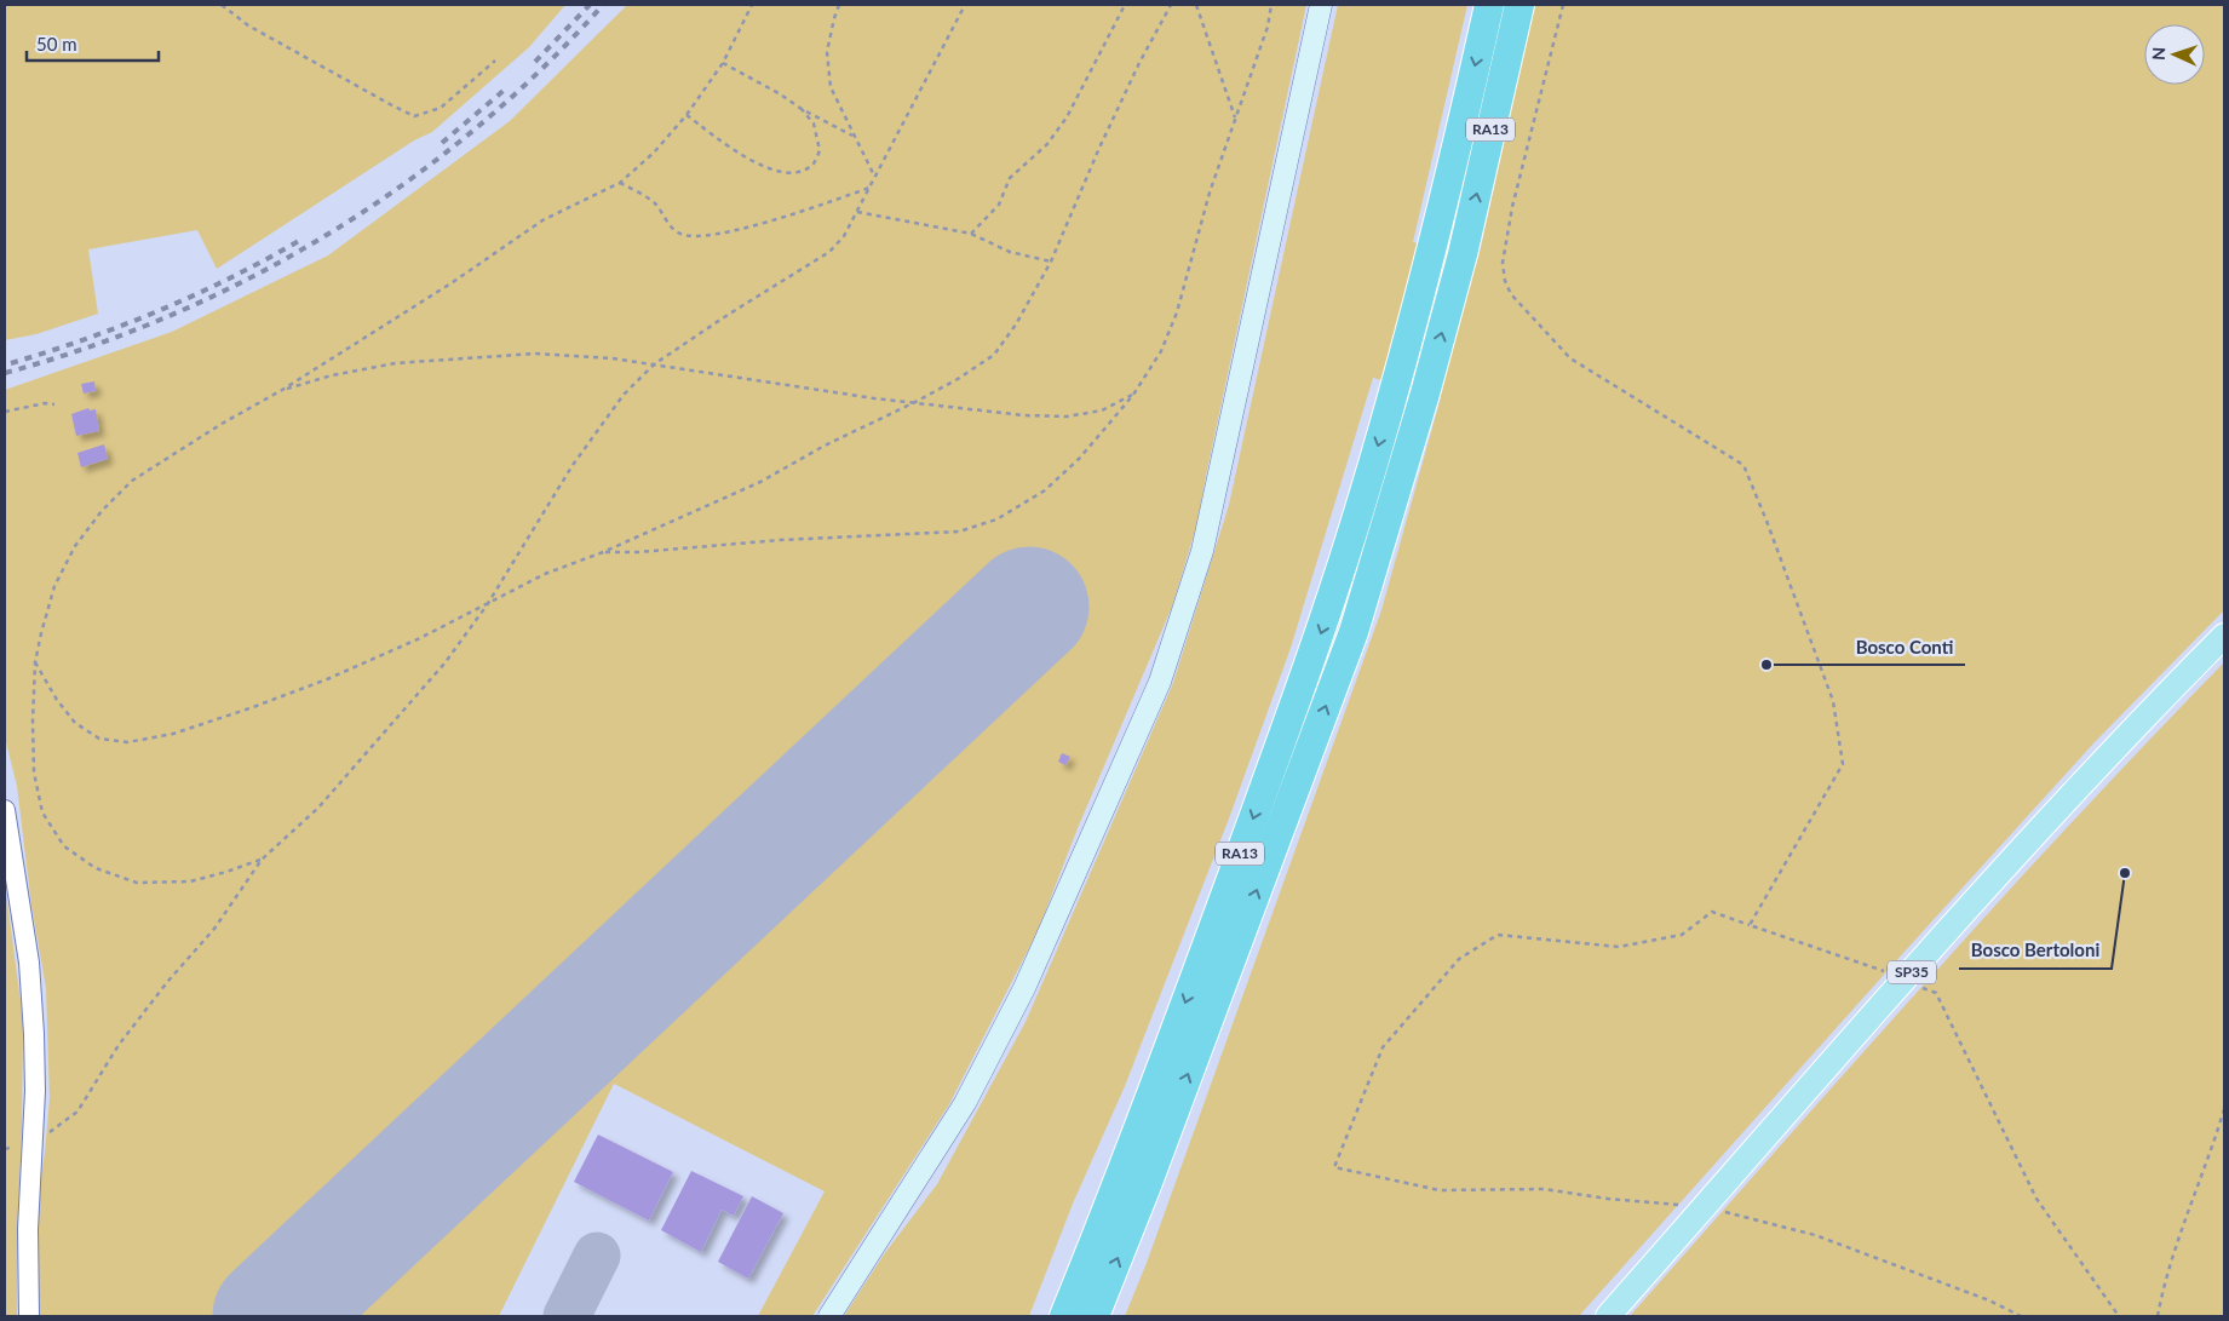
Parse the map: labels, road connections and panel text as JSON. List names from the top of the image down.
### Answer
{
  "streets": {
    "highway": ["RA13"],
    "main road": ["SP35"]
  },
  "places": ["Bosco Conti", "Bosco Bertoloni"],
  "scale_bar": "50 m",
  "north": "left"
}
